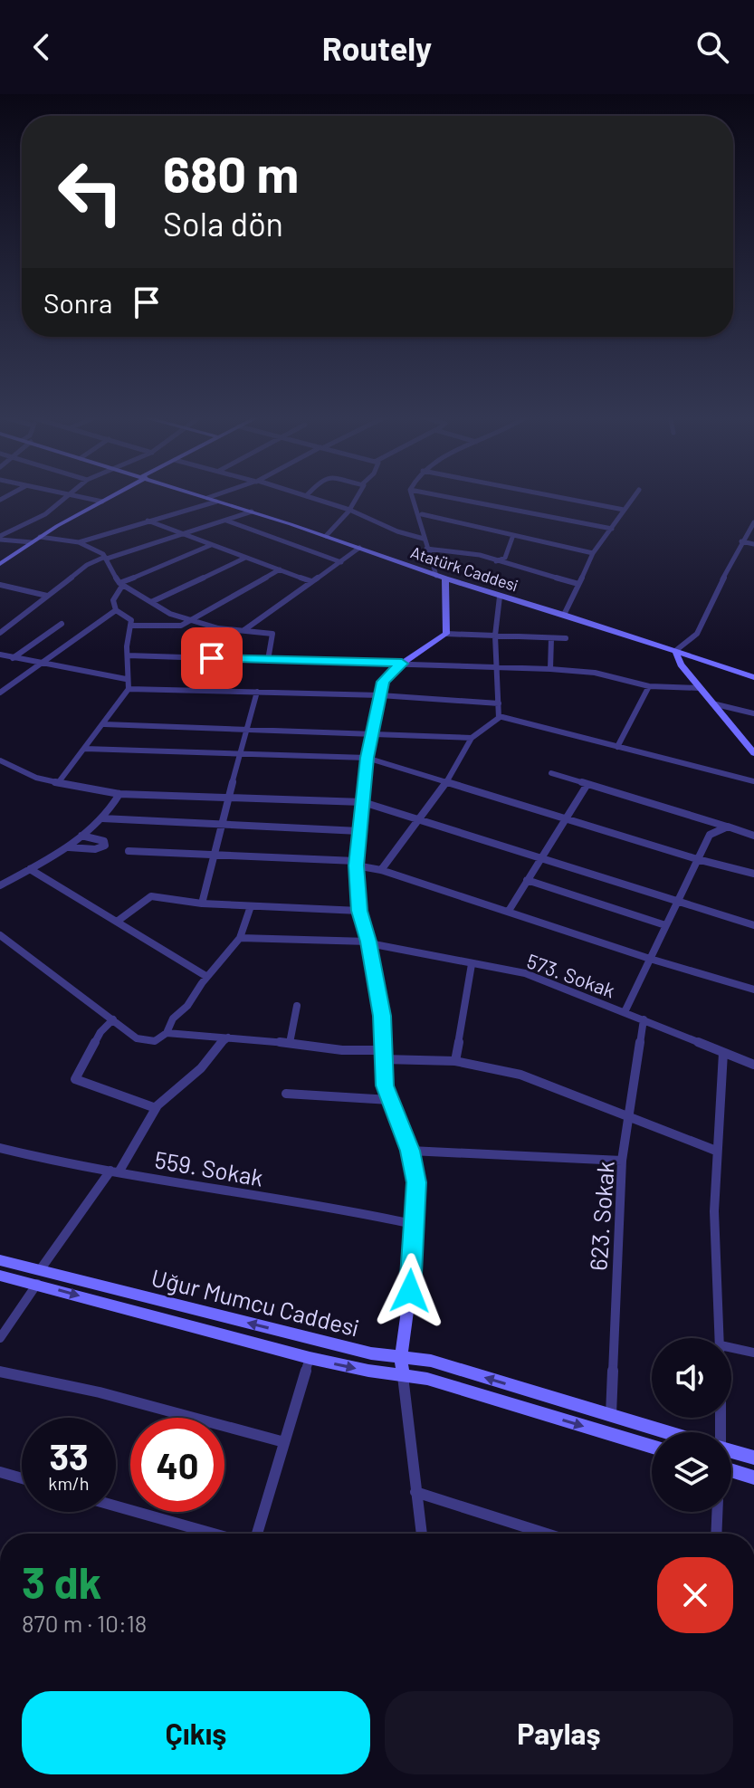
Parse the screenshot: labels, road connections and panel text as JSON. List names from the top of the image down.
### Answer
{
  "streets": {
    "street": [
      "Atatürk Caddesi",
      "573. Sokak",
      "559. Sokak",
      "623. Sokak",
      "Uğur Mumcu Caddesi"
    ]
  },
  "crossings": [
    ["573. Sokak", "623. Sokak"],
    ["623. Sokak", "Uğur Mumcu Caddesi"]
  ],
  "page": {
    "header": "Routely",
    "turn": ["680 m", "Sola dön"],
    "then": "Sonra",
    "speed": "33 km/h",
    "limit": "40",
    "heading": ["3 dk", "870 m · 10:18"],
    "buttons": ["Çıkış", "Paylaş"]
  }
}
